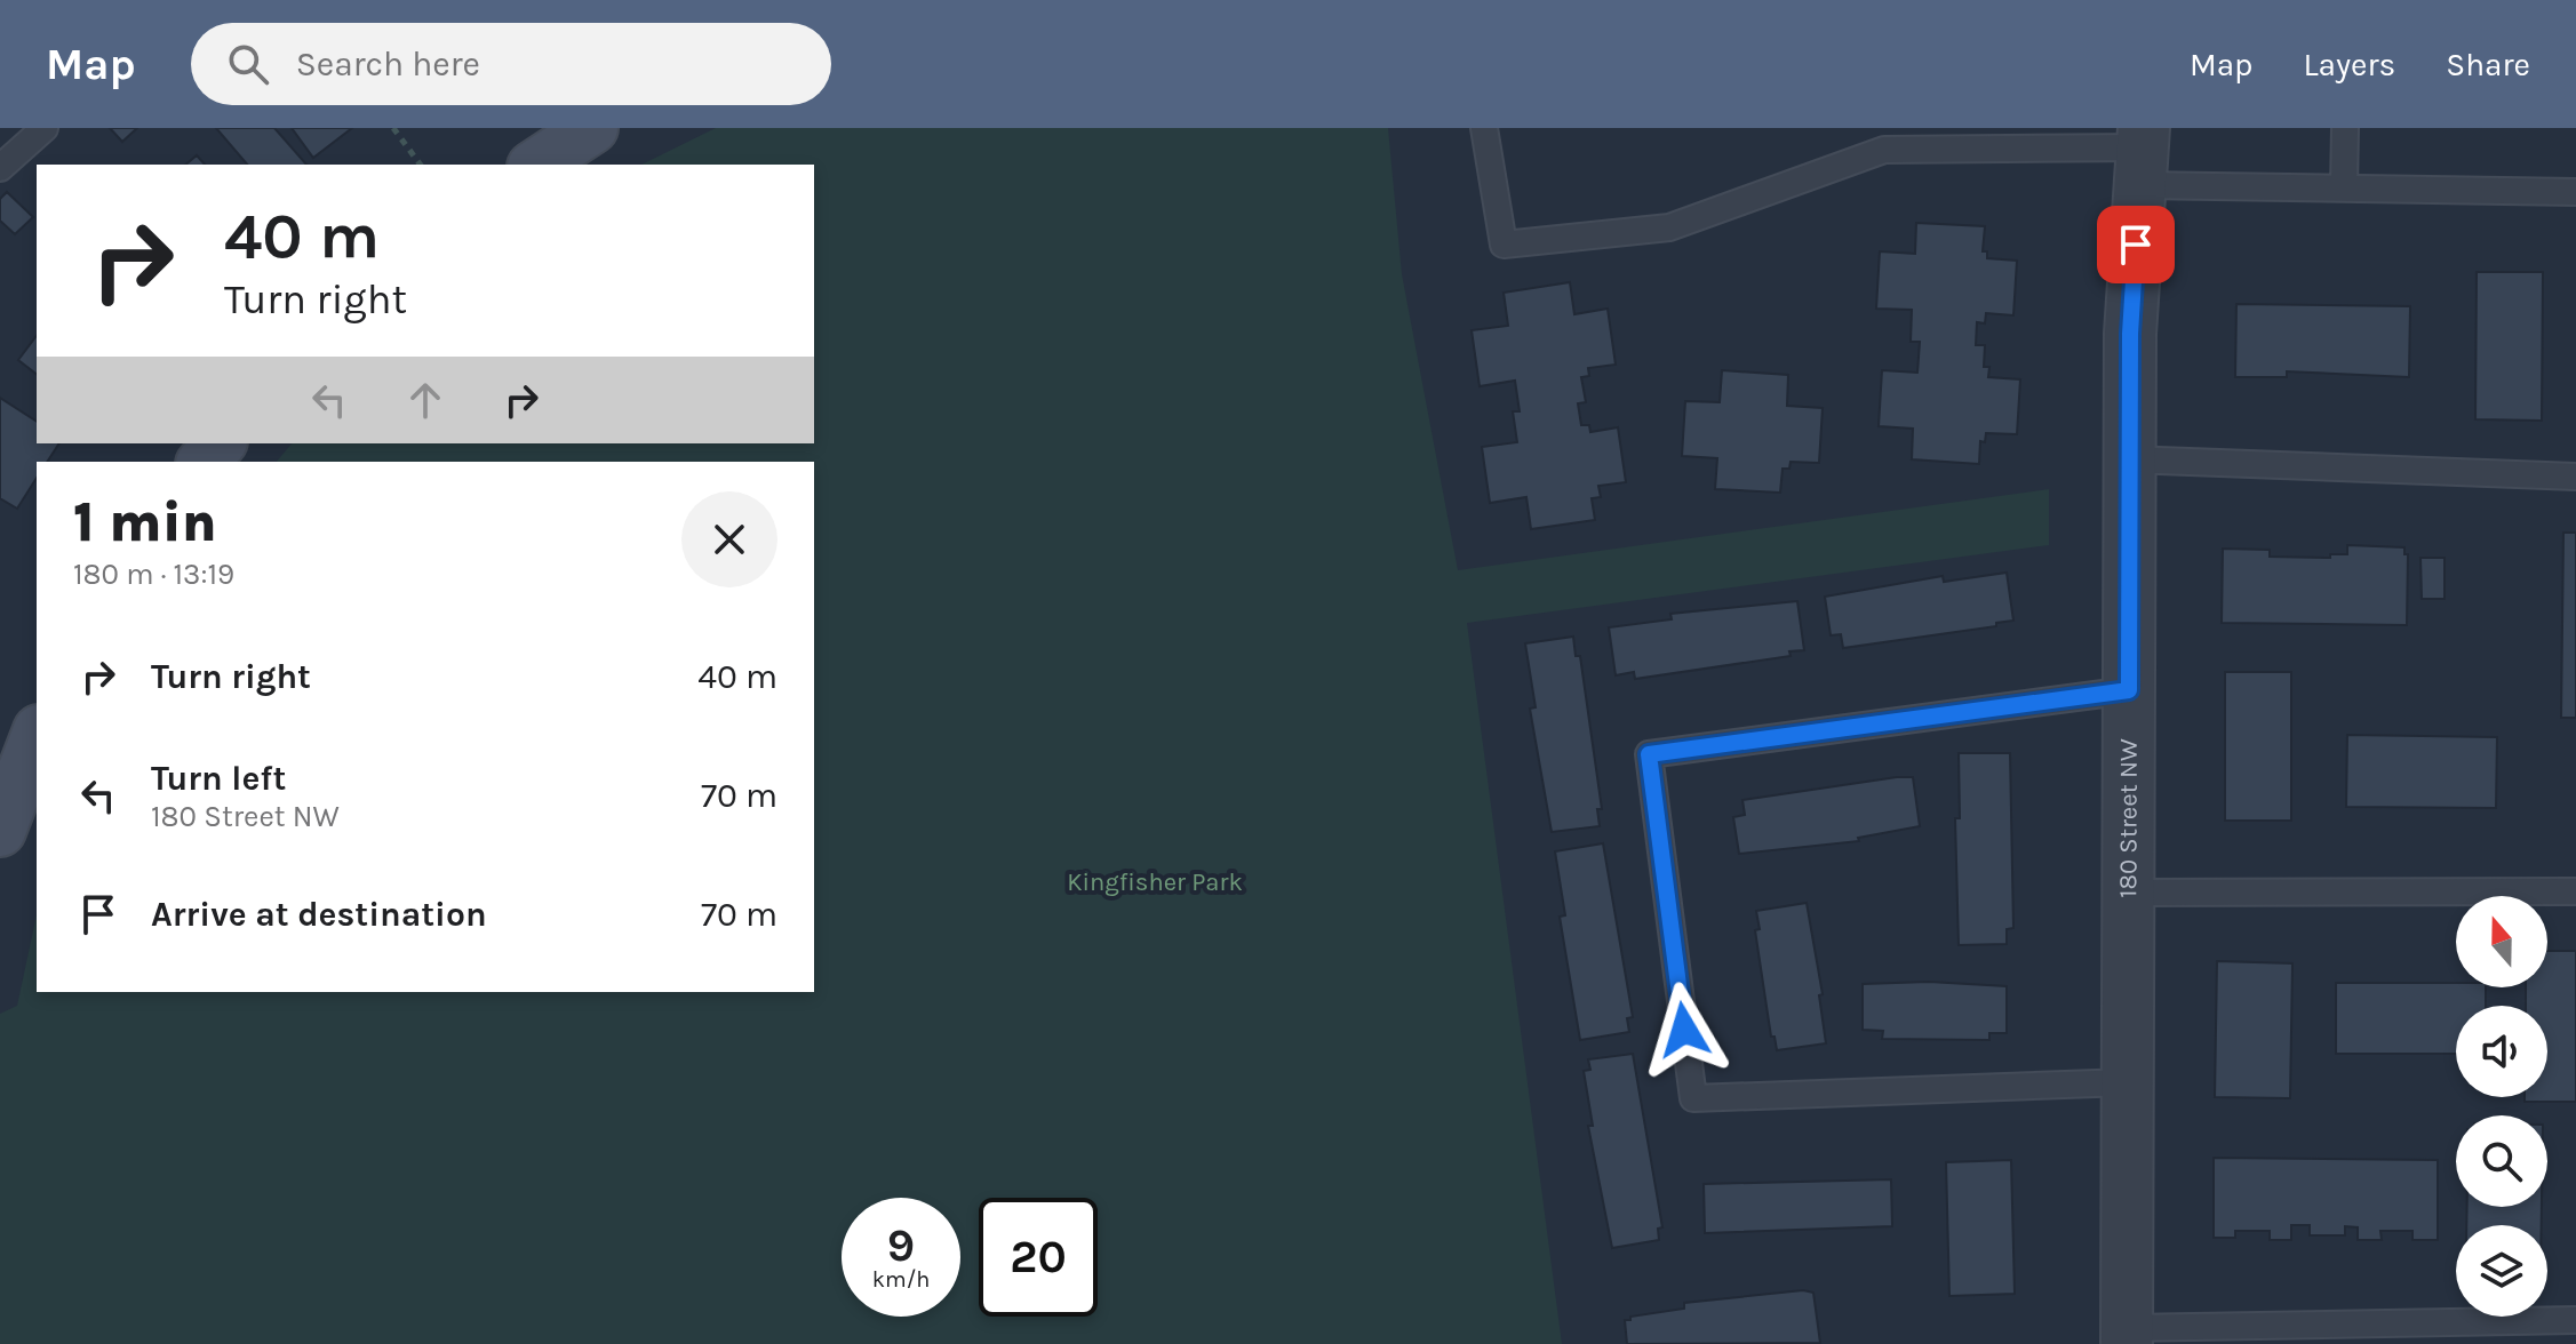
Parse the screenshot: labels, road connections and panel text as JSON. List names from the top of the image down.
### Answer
{
  "streets": {
    "street": ["180 Street NW"]
  },
  "parks": ["Kingfisher Park"],
  "north": "top",
  "page": {
    "header": "Map",
    "search": "Search here",
    "nav": ["Map", "Layers", "Share"],
    "turn": ["40 m", "Turn right"],
    "heading": ["1 min", "180 m · 13:19"],
    "list": [
      {
        "name": "Turn right",
        "value": "40 m"
      },
      {
        "name": "Turn left",
        "note": "180 Street NW",
        "value": "70 m"
      },
      {
        "name": "Arrive at destination",
        "value": "70 m"
      }
    ],
    "speed": "9 km/h",
    "limit": "20"
  }
}
